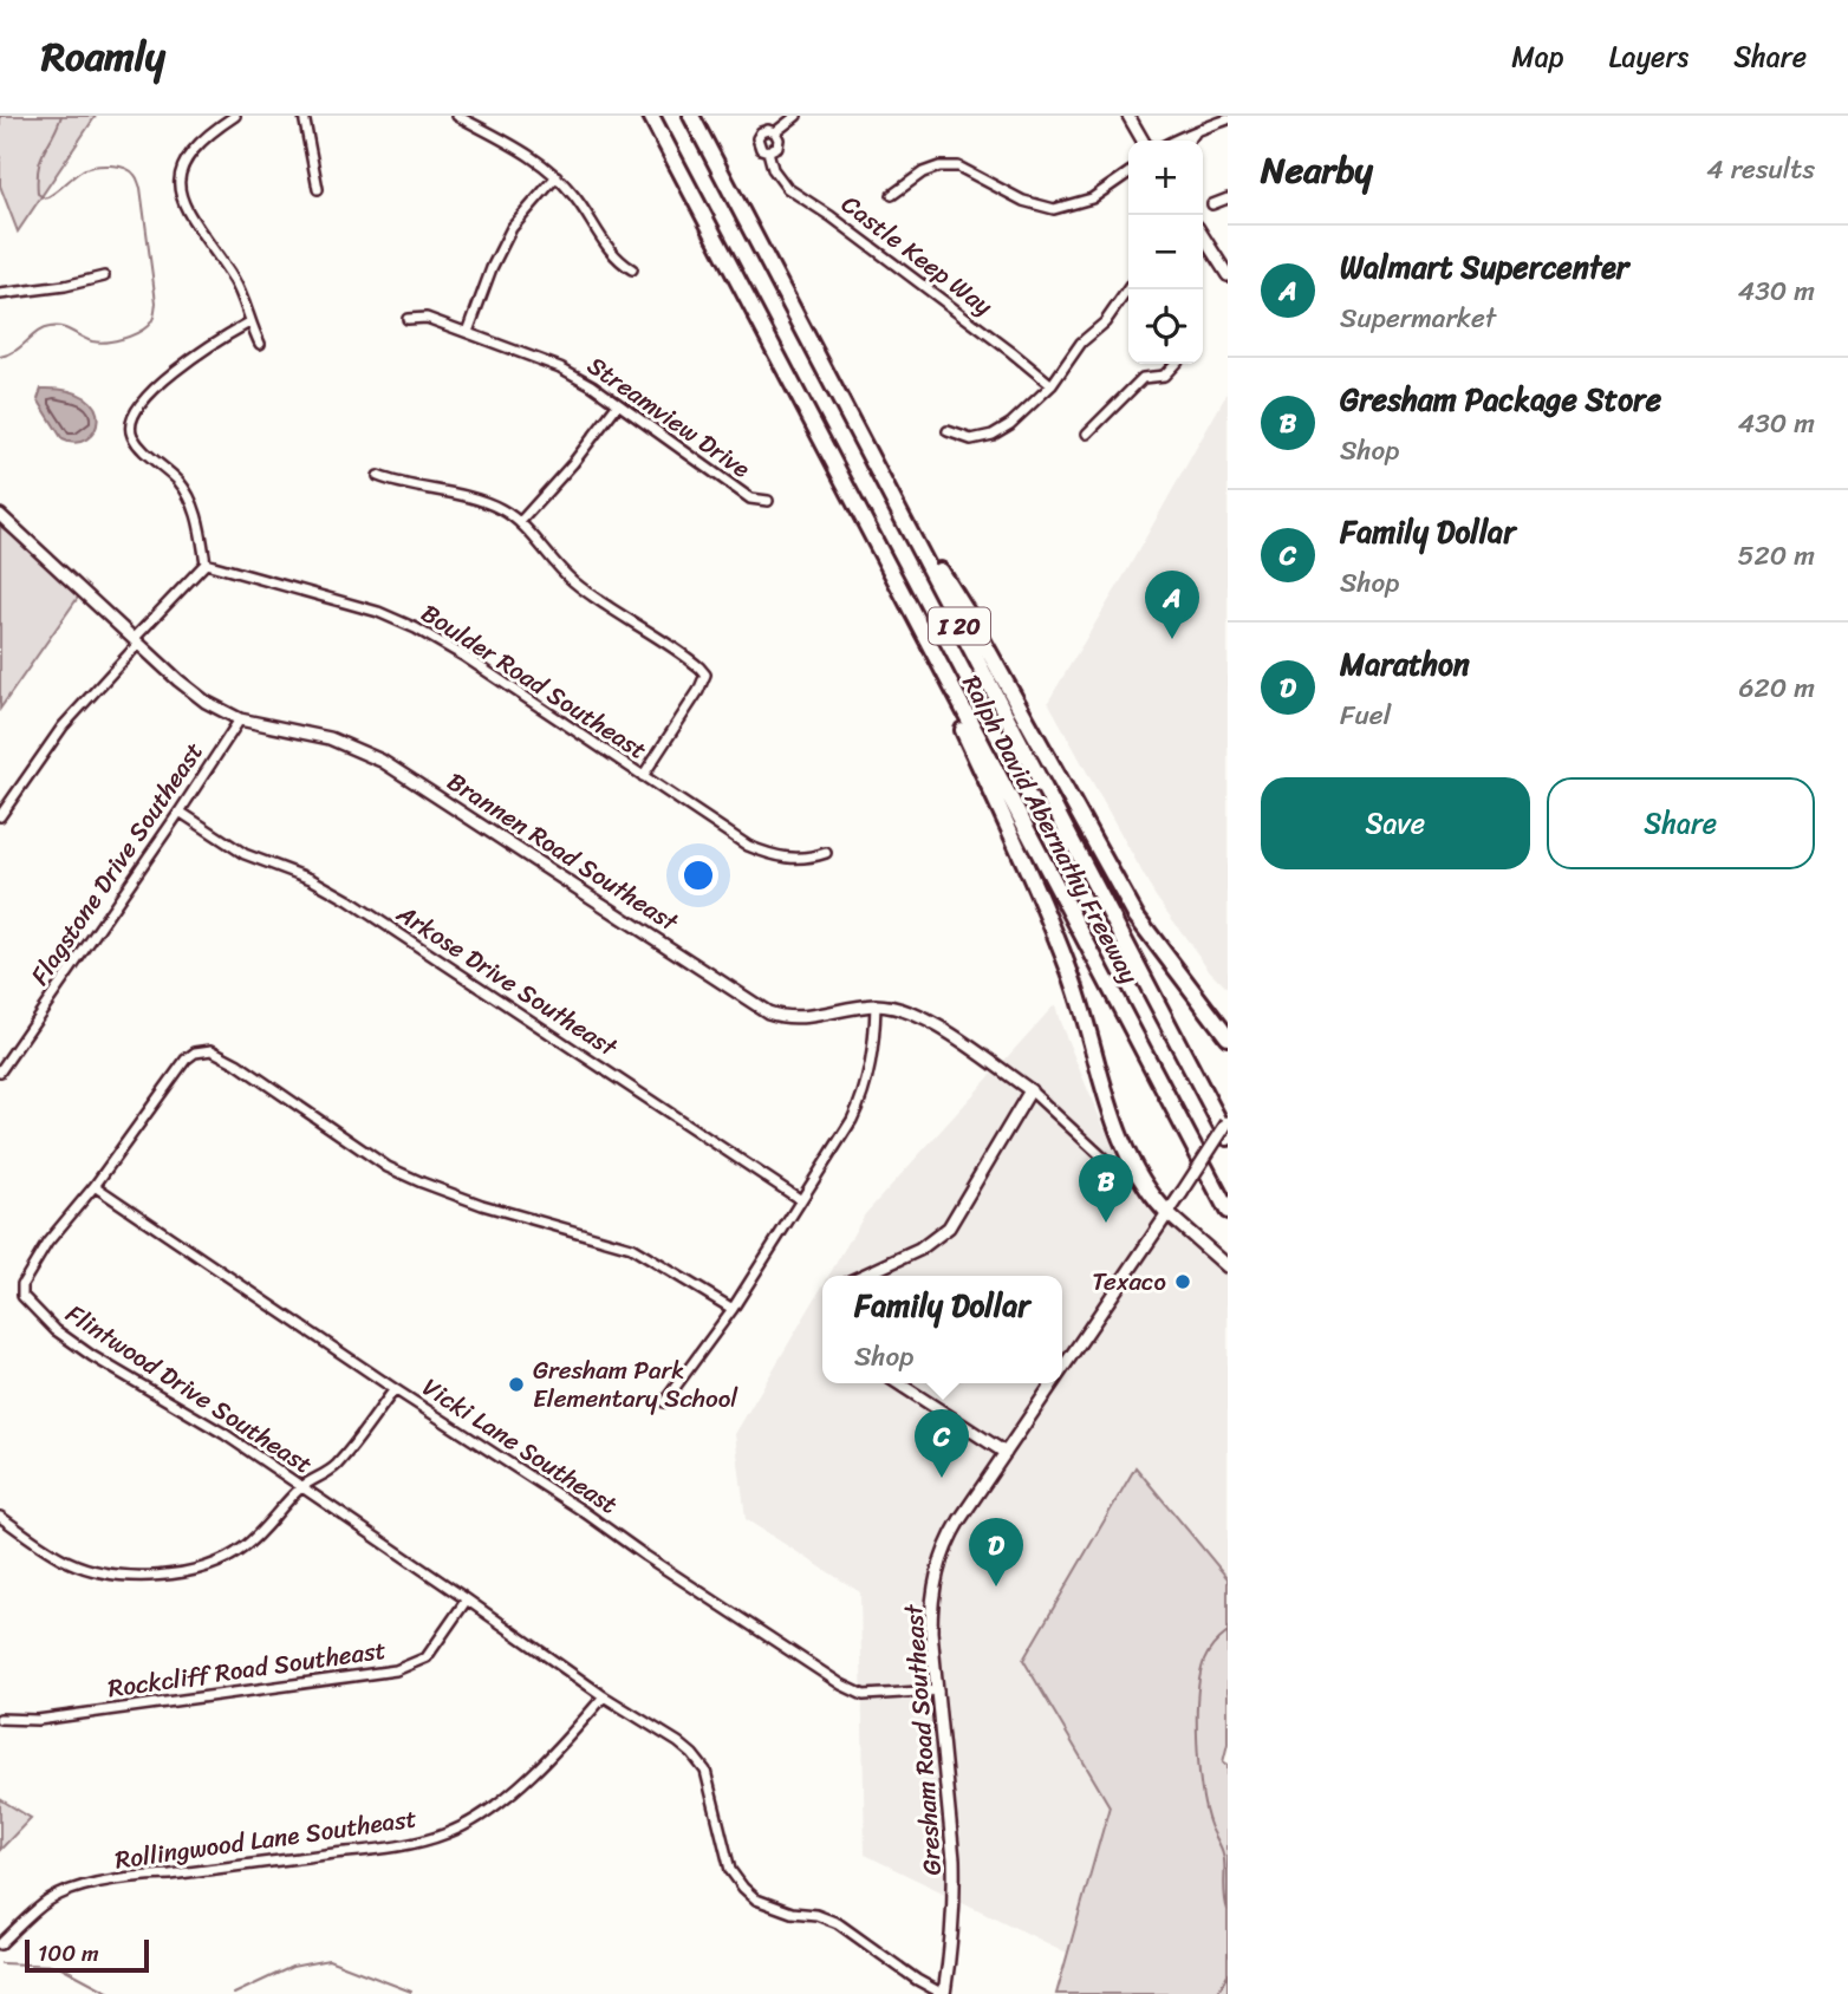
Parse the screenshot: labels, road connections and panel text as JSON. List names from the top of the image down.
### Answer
{
  "streets": {
    "highway": ["I 20", "Ralph David Abernathy Freeway"],
    "street": [
      "Castle Keep Way",
      "Streamview Drive",
      "Boulder Road Southeast",
      "Brannen Road Southeast",
      "Flagstone Drive Southeast",
      "Arkose Drive Southeast",
      "Flintwood Drive Southeast",
      "Vicki Lane Southeast",
      "Rockcliff Road Southeast",
      "Gresham Road Southeast",
      "Rollingwood Lane Southeast"
    ]
  },
  "crossings": [
    ["Brannen Road Southeast", "Flagstone Drive Southeast"],
    ["Flagstone Drive Southeast", "Arkose Drive Southeast"],
    ["Flintwood Drive Southeast", "Vicki Lane Southeast"],
    ["Flintwood Drive Southeast", "Rockcliff Road Southeast"],
    ["Flintwood Drive Southeast", "Gresham Road Southeast"],
    ["Flintwood Drive Southeast", "Rollingwood Lane Southeast"],
    ["Vicki Lane Southeast", "Gresham Road Southeast"]
  ],
  "places": ["Texaco", "Gresham Park Elementary School"],
  "scale_bar": "100 m",
  "page": {
    "header": "Roamly",
    "nav": ["Map", "Layers", "Share"],
    "heading": ["Nearby", "4 results"],
    "map_buttons": ["+", "−"],
    "list": [
      {
        "mark": "A",
        "name": "Walmart Supercenter",
        "note": "Supermarket",
        "value": "430 m"
      },
      {
        "mark": "B",
        "name": "Gresham Package Store",
        "note": "Shop",
        "value": "430 m"
      },
      {
        "mark": "C",
        "name": "Family Dollar",
        "note": "Shop",
        "value": "520 m"
      },
      {
        "mark": "D",
        "name": "Marathon",
        "note": "Fuel",
        "value": "620 m"
      }
    ],
    "pins": [
      "A",
      "B",
      "C",
      "D"
    ],
    "buttons": ["Save", "Share"],
    "popup": ["Family Dollar", "Shop"],
    "scale": "100 m"
  }
}
